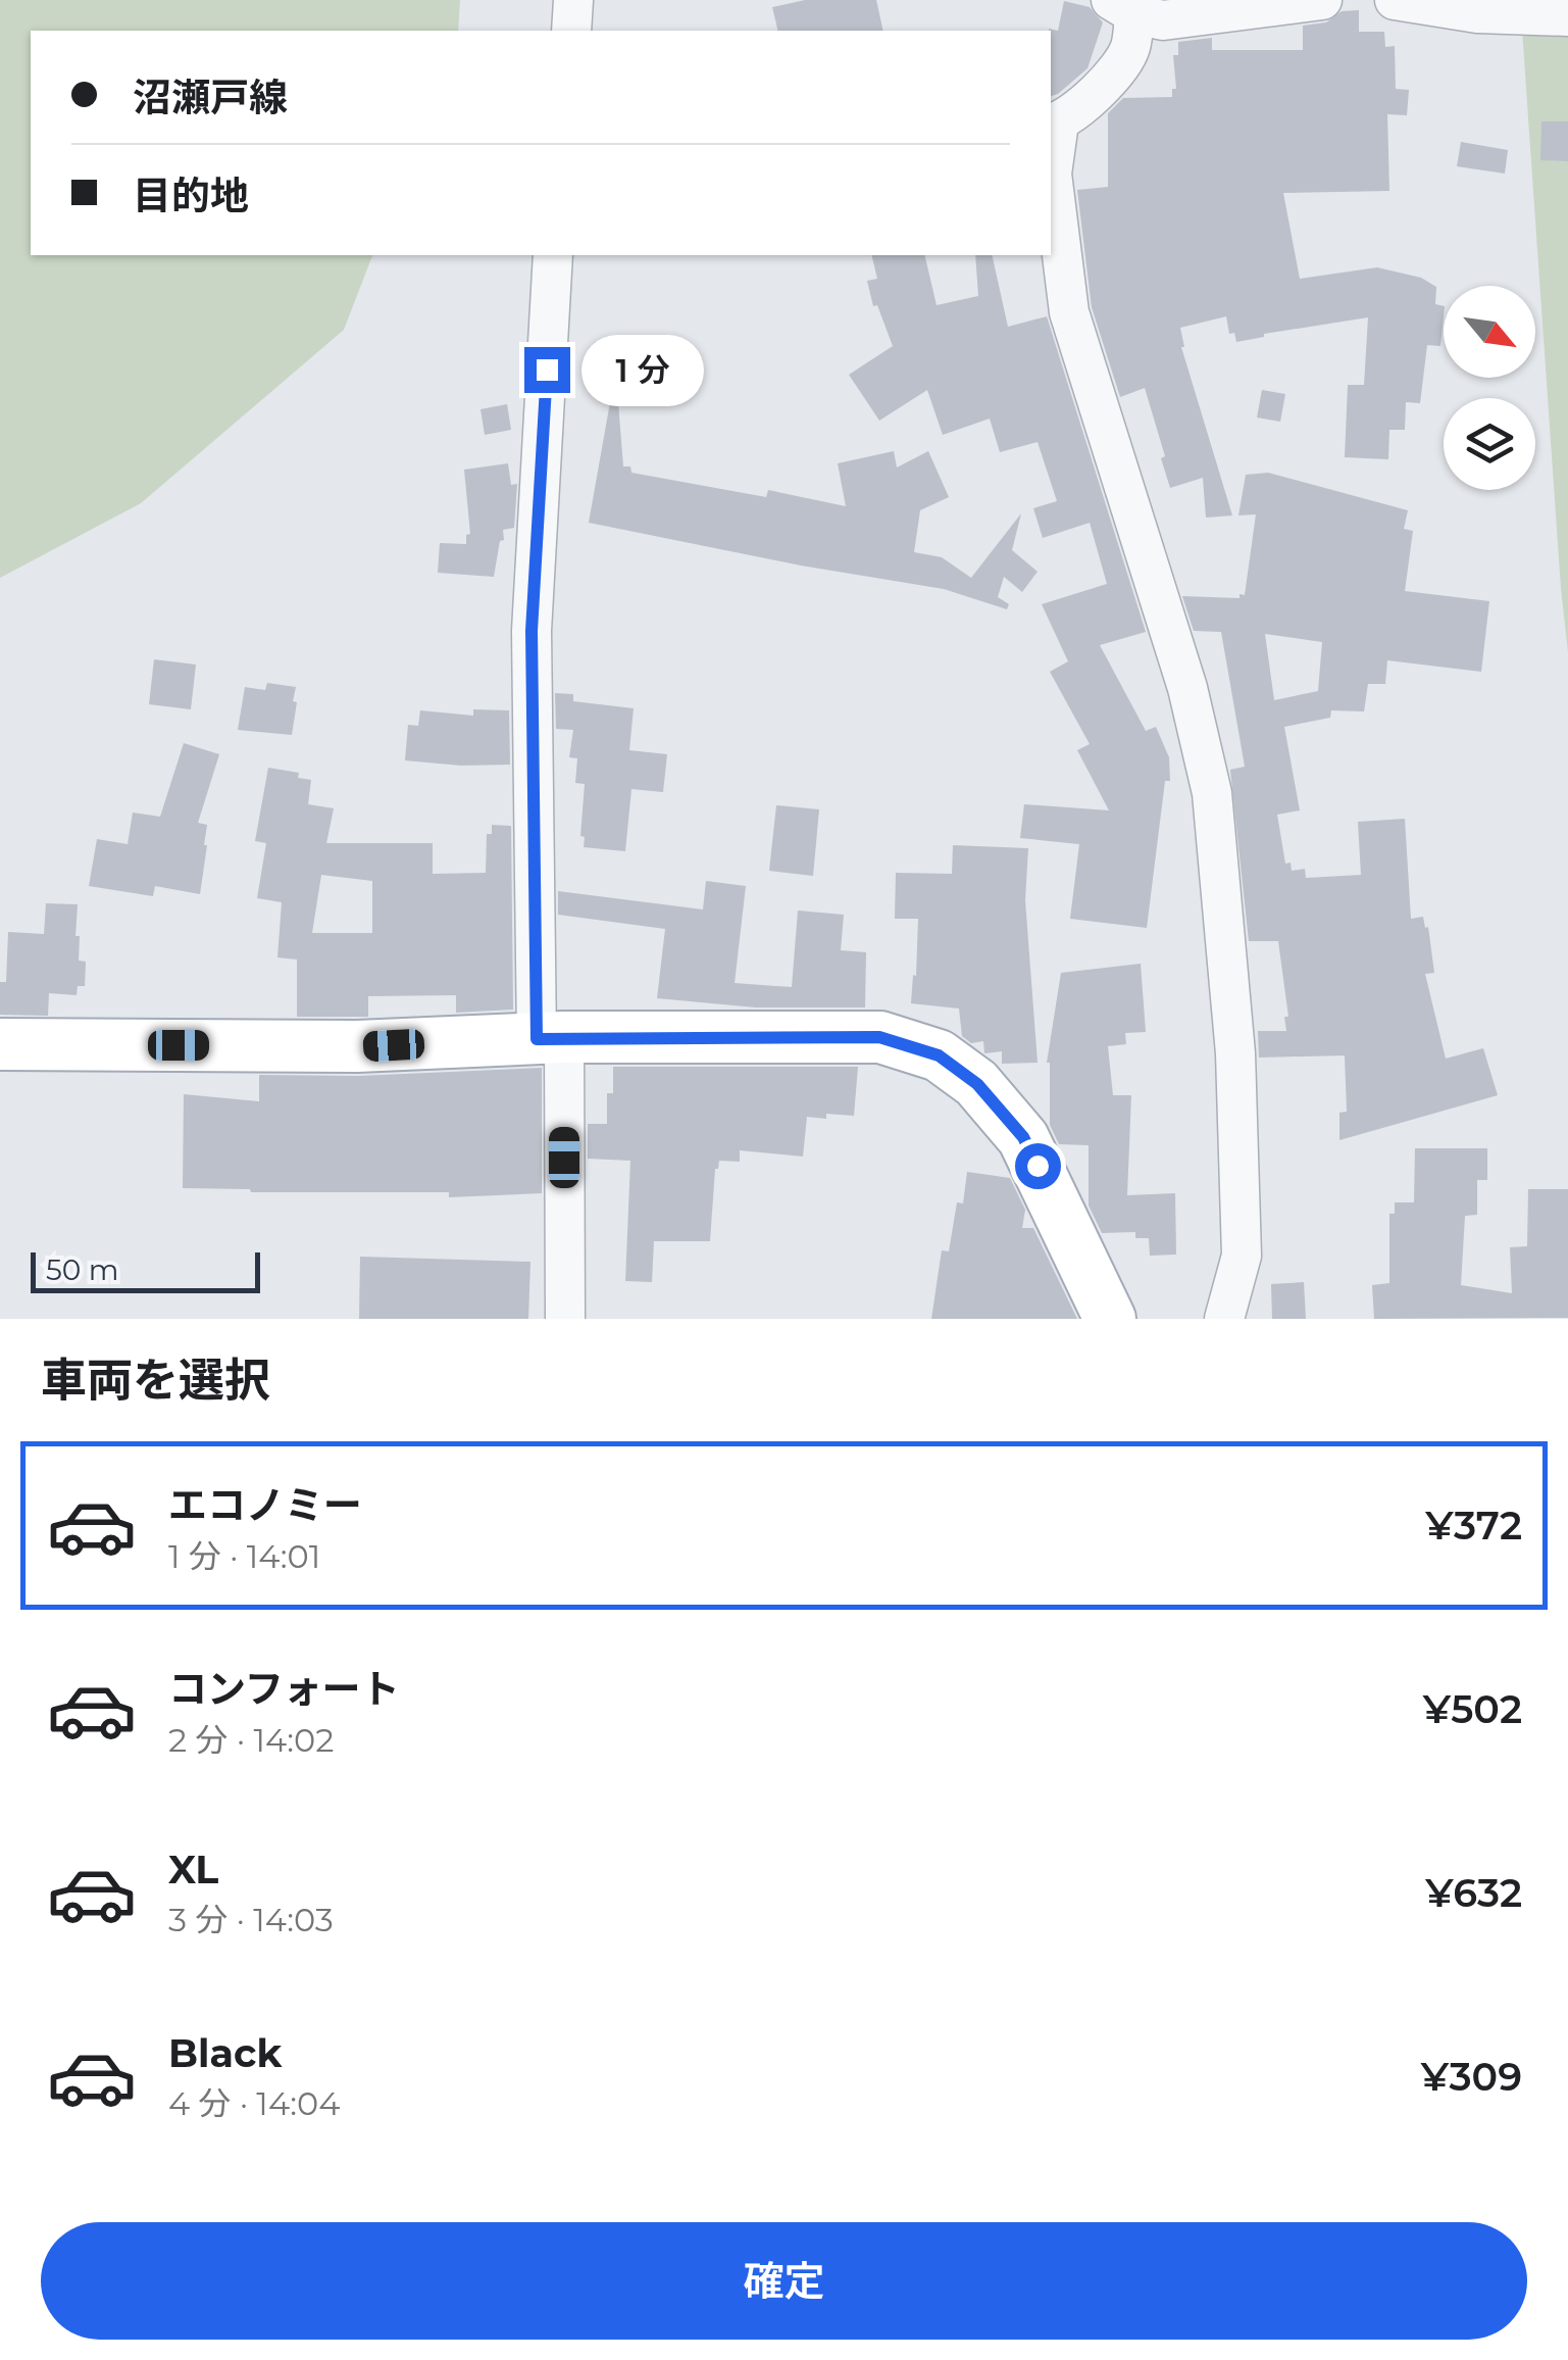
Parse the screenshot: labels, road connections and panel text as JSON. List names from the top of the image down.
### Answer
{
  "scale_bar": "50 m",
  "north": "bottom right",
  "page": {
    "banner": ["沼瀬戸線", "目的地"],
    "bubble": "1 分",
    "scale": "50 m",
    "heading": "車両を選択",
    "list": [
      {
        "name": "エコノミー",
        "note": "1 分 · 14:01",
        "value": "¥372"
      },
      {
        "name": "コンフォート",
        "note": "2 分 · 14:02",
        "value": "¥502"
      },
      {
        "name": "XL",
        "note": "3 分 · 14:03",
        "value": "¥632"
      },
      {
        "name": "Black",
        "note": "4 分 · 14:04",
        "value": "¥309"
      }
    ],
    "buttons": "確定"
  }
}
